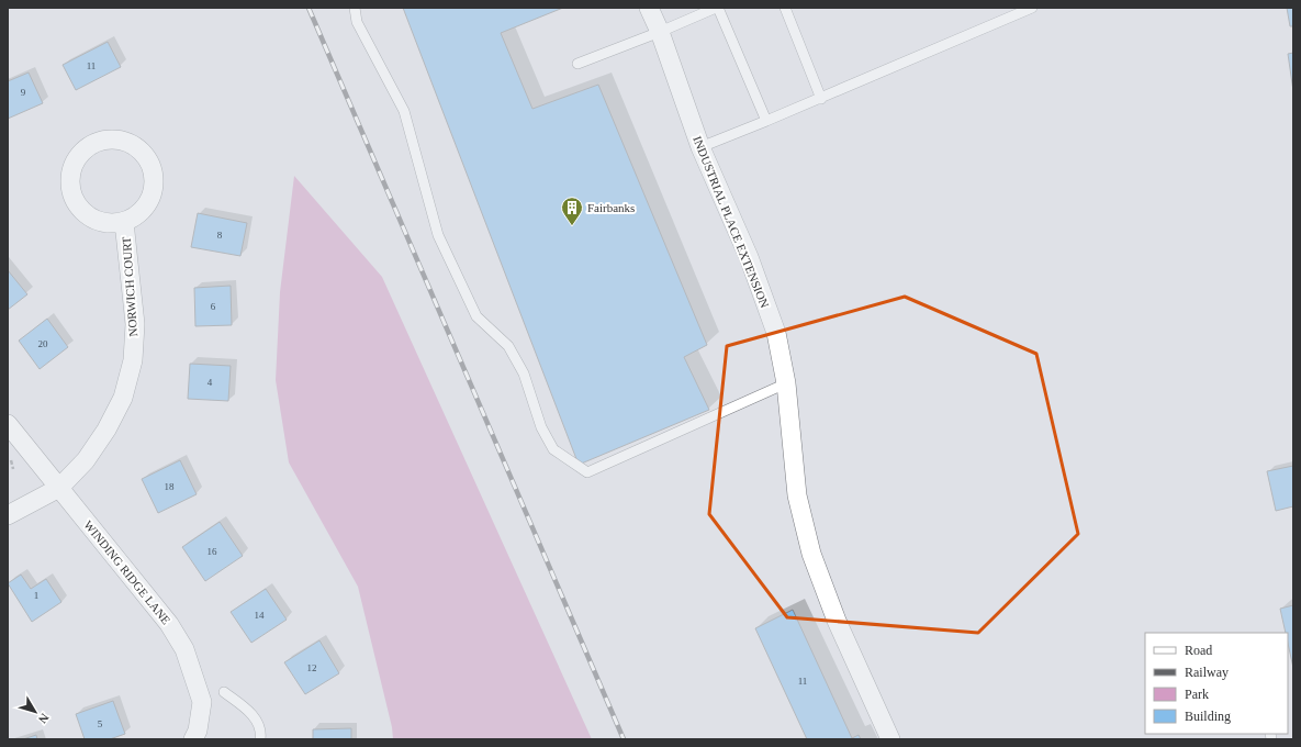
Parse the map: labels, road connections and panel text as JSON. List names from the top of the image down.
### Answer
{
  "streets": {
    "street": ["INDUSTRIAL PLACE EXTENSION", "NORWICH COURT", "WINDING RIDGE LANE"]
  },
  "crossings": [
    ["NORWICH COURT", "WINDING RIDGE LANE"]
  ],
  "places": {
    "building": ["Fairbanks"]
  },
  "house_numbers": [
    "11",
    "9",
    "8",
    "6",
    "20",
    "4",
    "18",
    "16",
    "1",
    "14",
    "12",
    "11",
    "5"
  ],
  "legend": [
    "Road",
    "Railway",
    "Park",
    "Building"
  ],
  "north": "bottom right"
}
